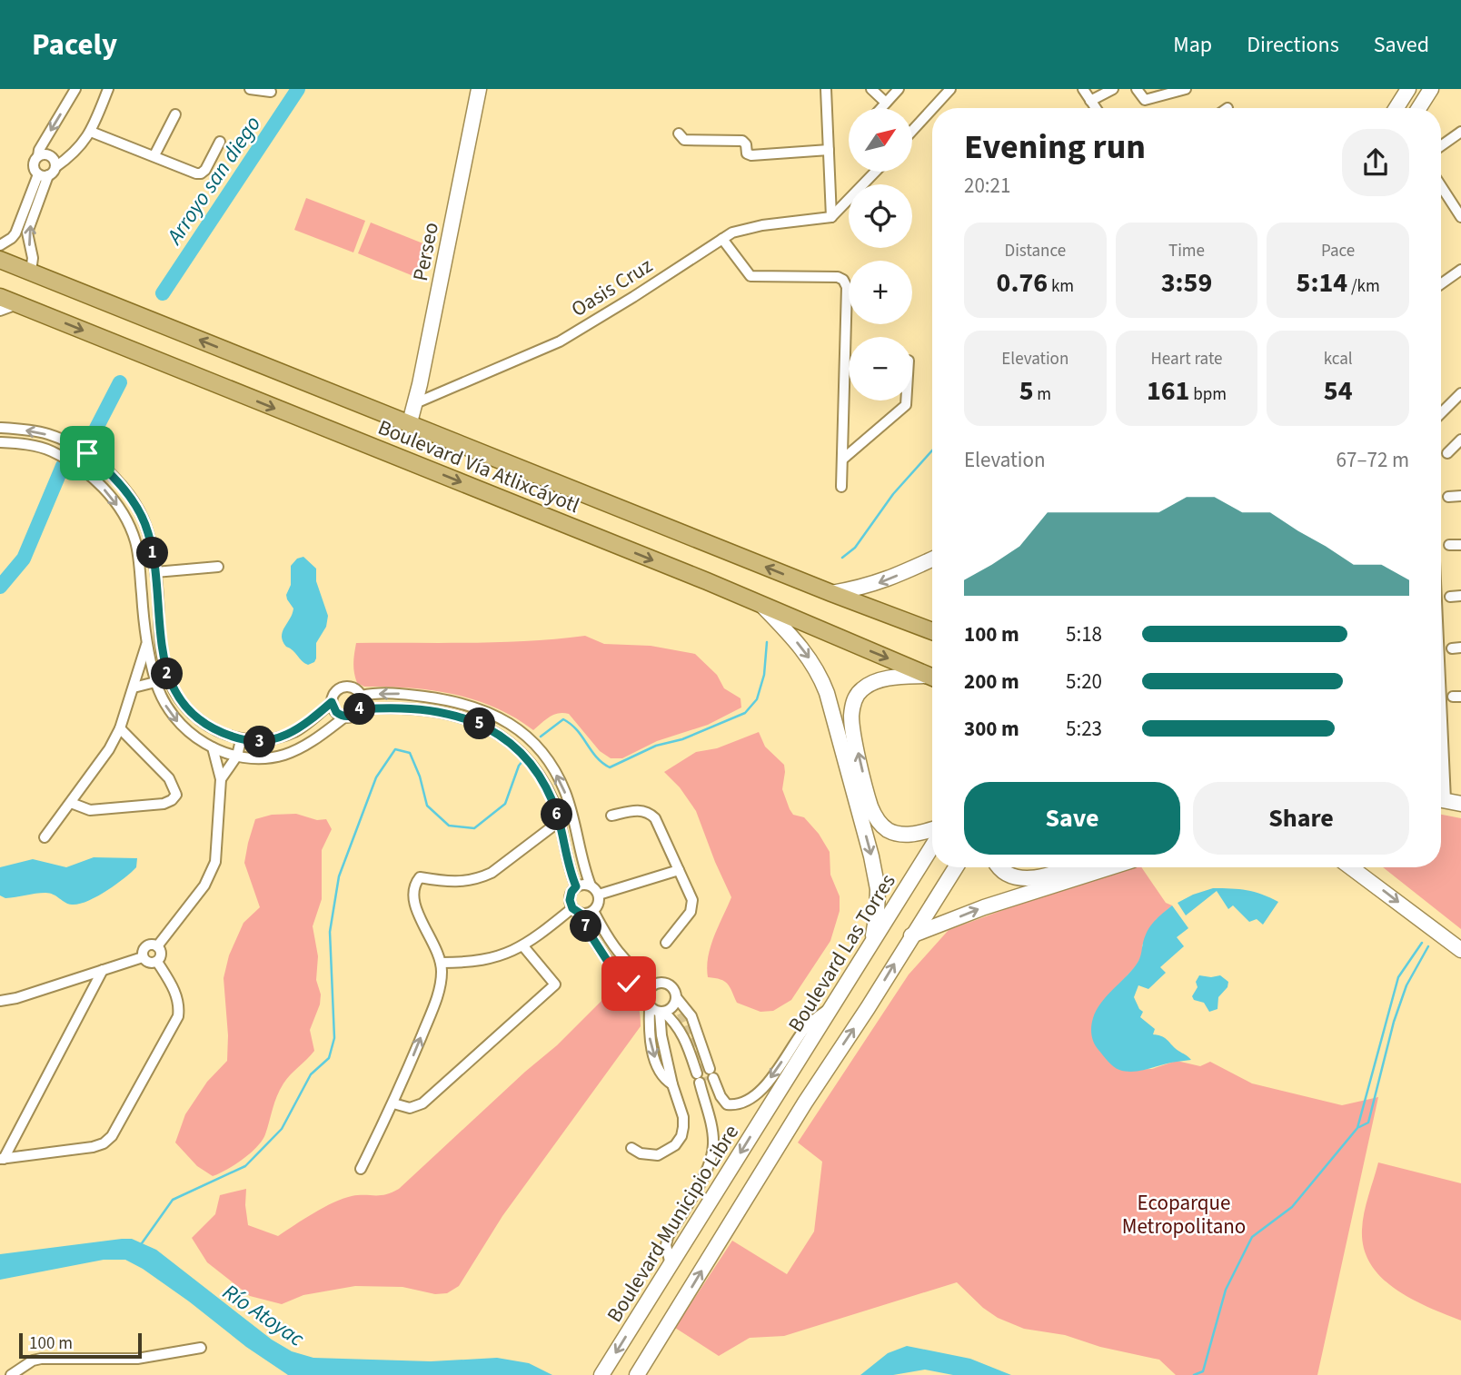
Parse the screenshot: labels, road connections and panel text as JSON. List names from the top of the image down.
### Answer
{
  "streets": {
    "main road": [
      "Perseo",
      "Boulevard Vía Atlixcáyotl",
      "Boulevard Las Torres",
      "Boulevard Municipio Libre"
    ],
    "street": ["Oasis Cruz"]
  },
  "crossings": [
    ["Perseo", "Oasis Cruz"],
    ["Perseo", "Boulevard Vía Atlixcáyotl"],
    ["Boulevard Las Torres", "Boulevard Municipio Libre"]
  ],
  "water": ["Arroyo san diego", "Río Atoyac"],
  "parks": ["Ecoparque Metropolitano"],
  "scale_bar": "100 m",
  "north": "top right",
  "page": {
    "header": "Pacely",
    "nav": ["Map", "Directions", "Saved"],
    "map_buttons": ["+", "−"],
    "heading": ["Evening run", "20:21"],
    "stats": [
      ["Distance", "0.76 km"],
      ["Time", "3:59"],
      ["Pace", "5:14 /km"],
      ["Elevation", "5 m"],
      ["Heart rate", "161 bpm"],
      ["kcal", "54"]
    ],
    "chart": ["Elevation", "67–72 m"],
    "pins": [
      "1",
      "2",
      "4",
      "5",
      "3",
      "6",
      "7"
    ],
    "list": [
      {
        "name": "100 m",
        "note": "5:18"
      },
      {
        "name": "200 m",
        "note": "5:20"
      },
      {
        "name": "300 m",
        "note": "5:23"
      }
    ],
    "buttons": ["Save", "Share"],
    "scale": "100 m"
  }
}
